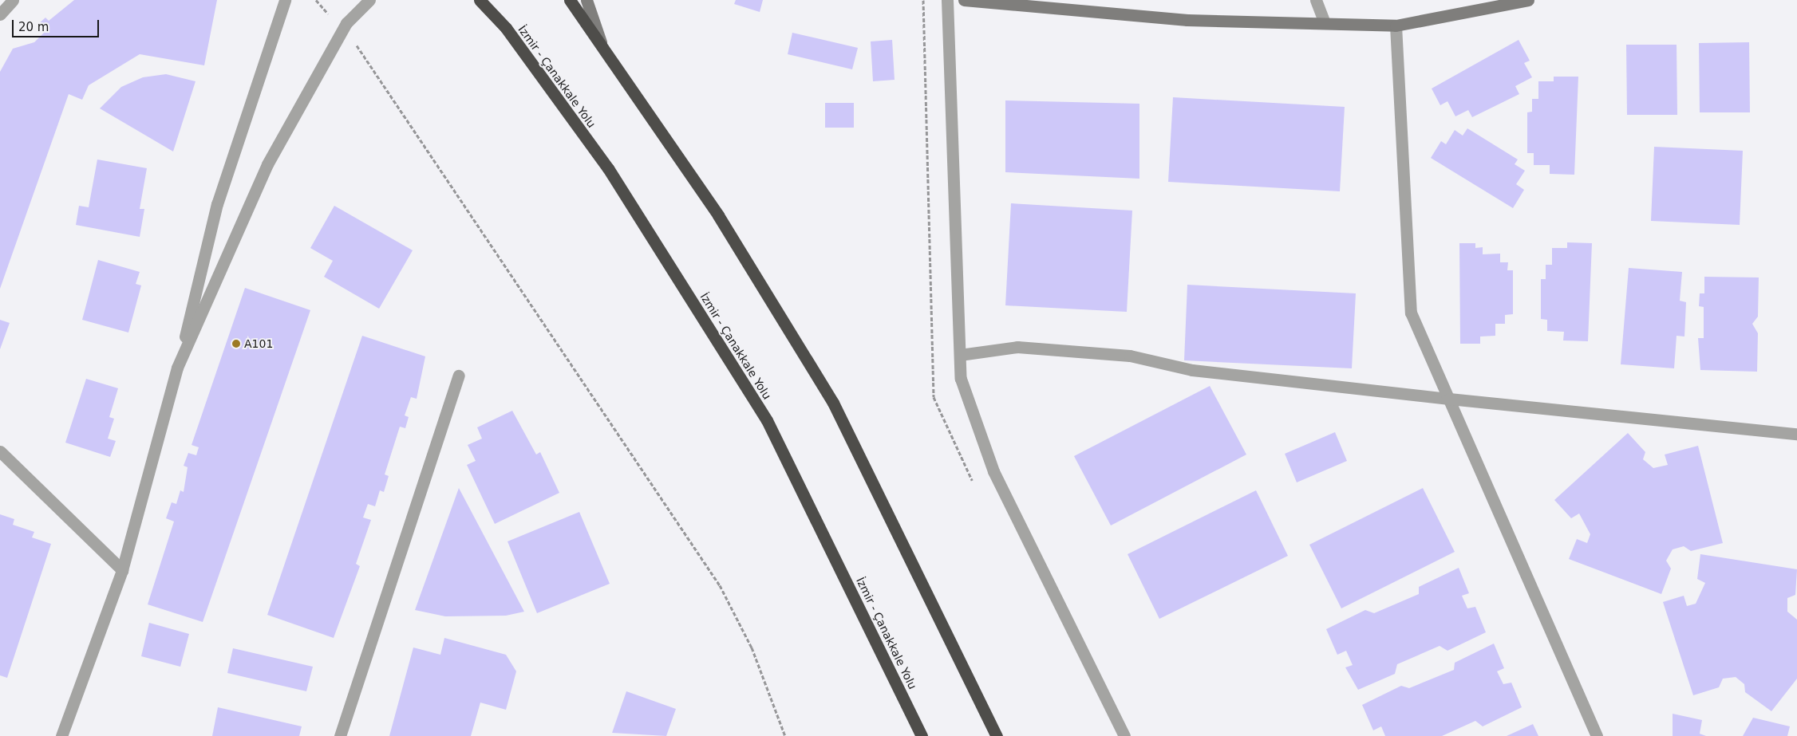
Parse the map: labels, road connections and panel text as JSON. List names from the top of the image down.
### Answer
{
  "streets": {
    "highway": ["İzmir - Çanakkale Yolu"]
  },
  "places": ["A101"],
  "scale_bar": "20 m"
}
